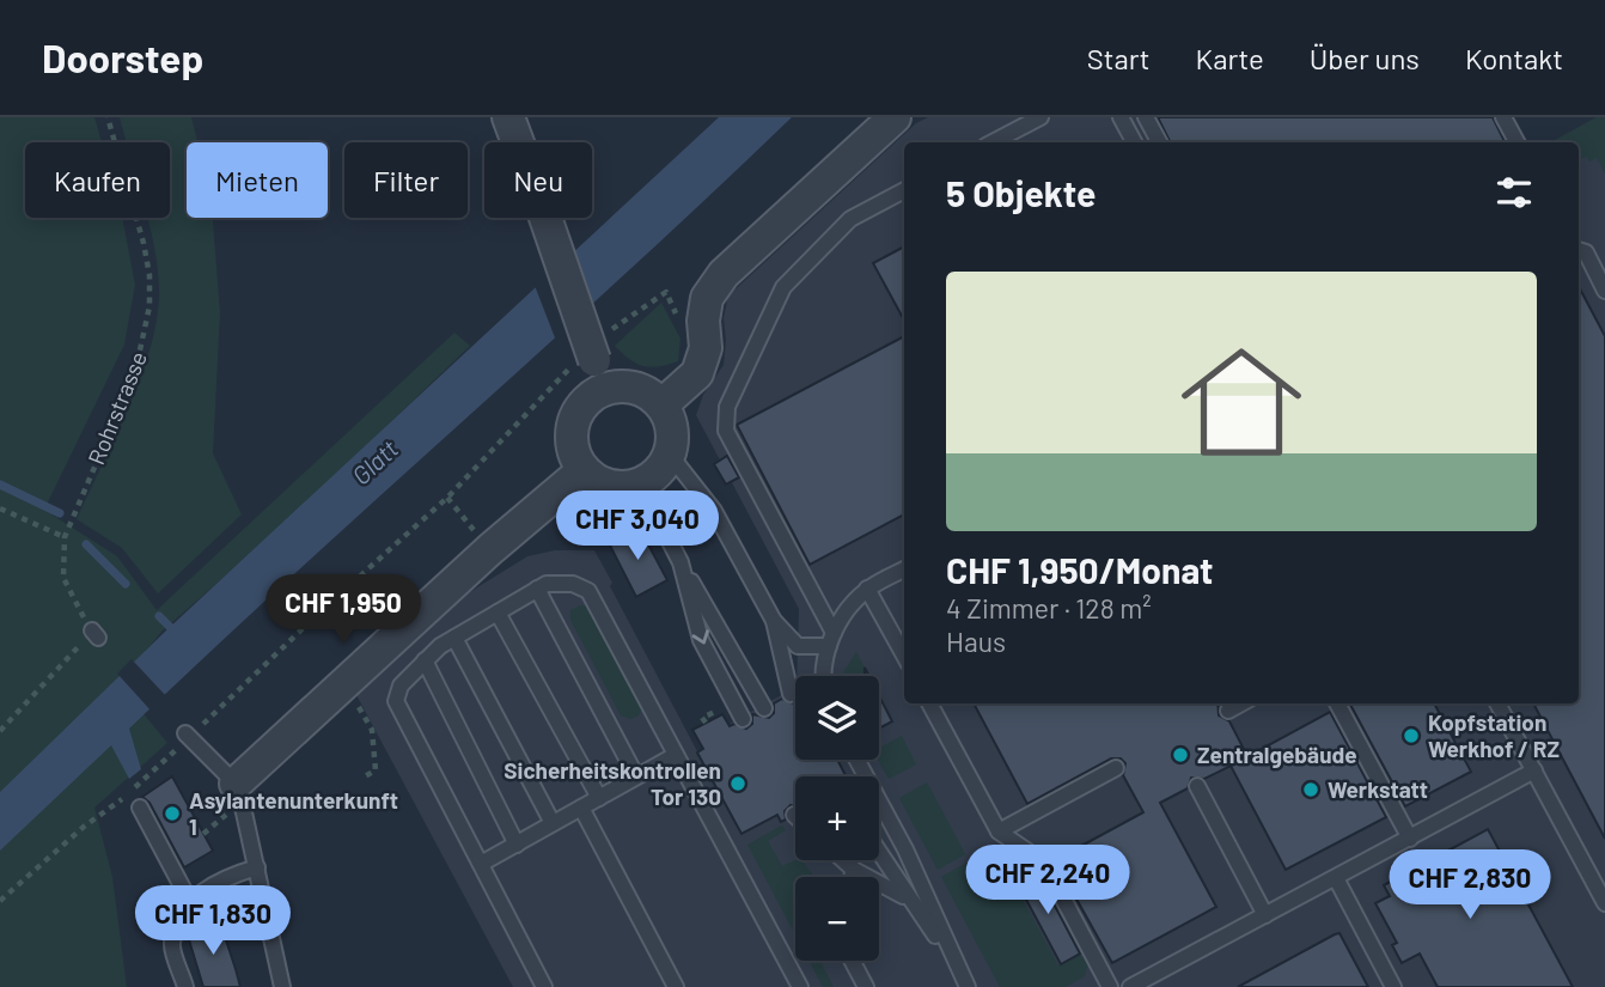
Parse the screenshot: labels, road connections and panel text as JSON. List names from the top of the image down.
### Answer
{
  "streets": {
    "path": ["Rohrstrasse"]
  },
  "water": ["Glatt"],
  "places": [
    "Kopfstation Werkhof / RZ",
    "Zentralgebäude",
    "Sicherheitskontrollen Tor 130",
    "Werkstatt",
    "Asylantenunterkunft 1"
  ],
  "page": {
    "header": "Doorstep",
    "nav": [
      "Start",
      "Karte",
      "Über uns",
      "Kontakt"
    ],
    "chip": [
      "Kaufen",
      "Mieten",
      "Filter",
      "Neu"
    ],
    "heading": "5 Objekte",
    "list": [
      {
        "name": "CHF 1,950/Monat",
        "note": "4 Zimmer · 128 m² · Haus"
      }
    ],
    "price": [
      "CHF 3,040",
      "CHF 1,950",
      "CHF 2,240",
      "CHF 2,830",
      "CHF 1,830"
    ],
    "map_buttons": ["+", "−"]
  }
}
